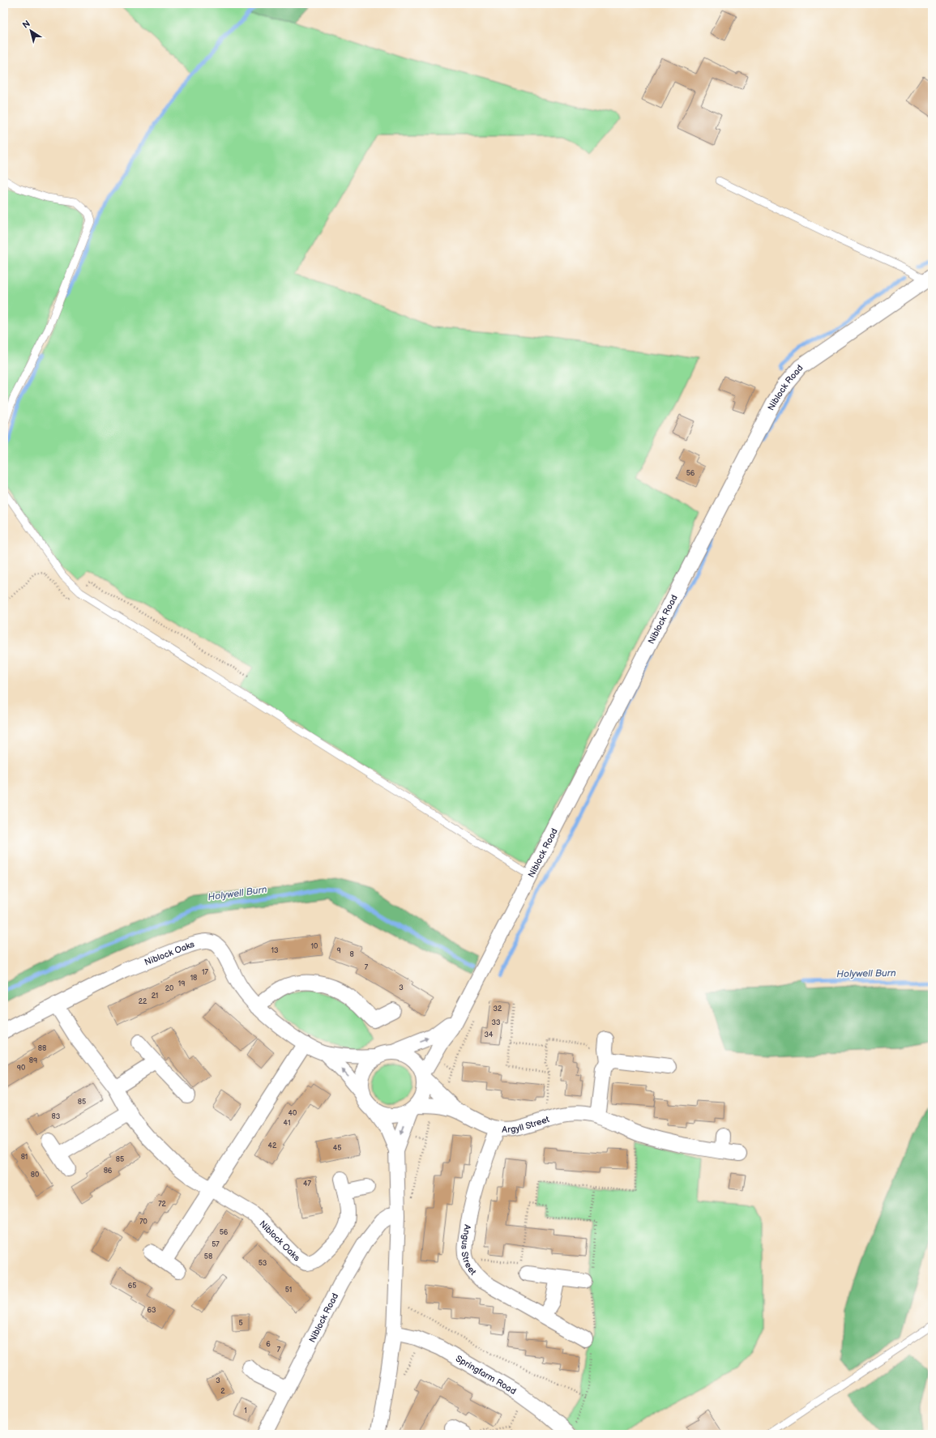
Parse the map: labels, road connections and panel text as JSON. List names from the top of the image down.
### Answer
{
  "streets": {
    "street": [
      "Niblock Road",
      "Niblock Oaks",
      "Argyll Street",
      "Angus Street",
      "Springfarm Road"
    ]
  },
  "crossings": [
    ["Niblock Road", "Niblock Oaks"],
    ["Niblock Road", "Argyll Street"],
    ["Niblock Oaks", "Argyll Street"],
    ["Argyll Street", "Angus Street"]
  ],
  "water": ["Holywell Burn"],
  "house_numbers": [
    "56",
    "10",
    "13",
    "9",
    "8",
    "7",
    "17",
    "18",
    "19",
    "3",
    "20",
    "21",
    "22",
    "32",
    "33",
    "34",
    "88",
    "89",
    "90",
    "85",
    "40",
    "83",
    "41",
    "42",
    "45",
    "81",
    "85",
    "86",
    "80",
    "47",
    "72",
    "70",
    "56",
    "57",
    "58",
    "53",
    "65",
    "51",
    "63",
    "5",
    "6",
    "7",
    "3",
    "2",
    "1"
  ],
  "north": "top left"
}
